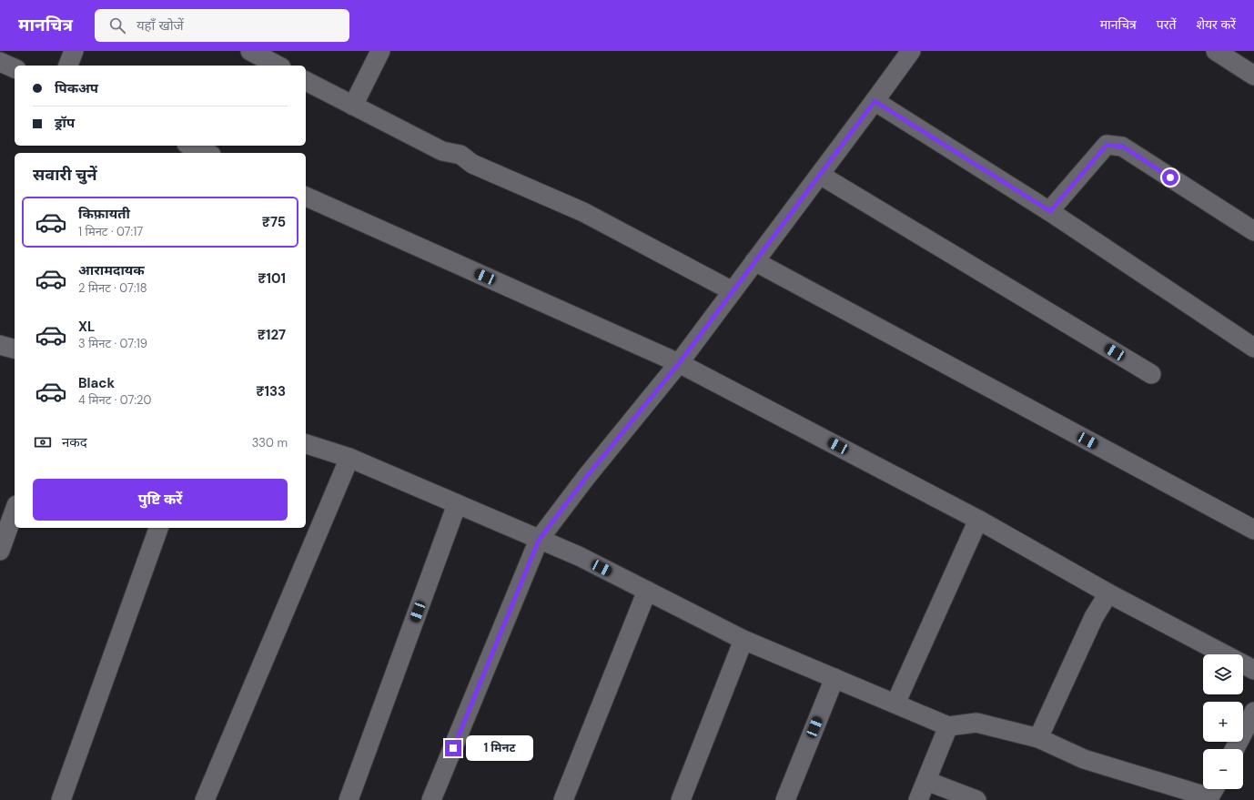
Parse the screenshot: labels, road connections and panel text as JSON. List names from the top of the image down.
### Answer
{
  "page": {
    "header": "मानचित्र",
    "search": "यहाँ खोजें",
    "nav": ["मानचित्र", "परतें", "शेयर करें"],
    "banner": ["पिकअप", "ड्रॉप"],
    "heading": "सवारी चुनें",
    "list": [
      {
        "name": "किफ़ायती",
        "note": "1 मिनट · 07:17",
        "value": "₹75"
      },
      {
        "name": "आरामदायक",
        "note": "2 मिनट · 07:18",
        "value": "₹101"
      },
      {
        "name": "XL",
        "note": "3 मिनट · 07:19",
        "value": "₹127"
      },
      {
        "name": "Black",
        "note": "4 मिनट · 07:20",
        "value": "₹133"
      }
    ],
    "pay": ["नकद", "330 m"],
    "buttons": "पुष्टि करें",
    "map_buttons": ["+", "−"],
    "bubble": "1 मिनट"
  }
}
